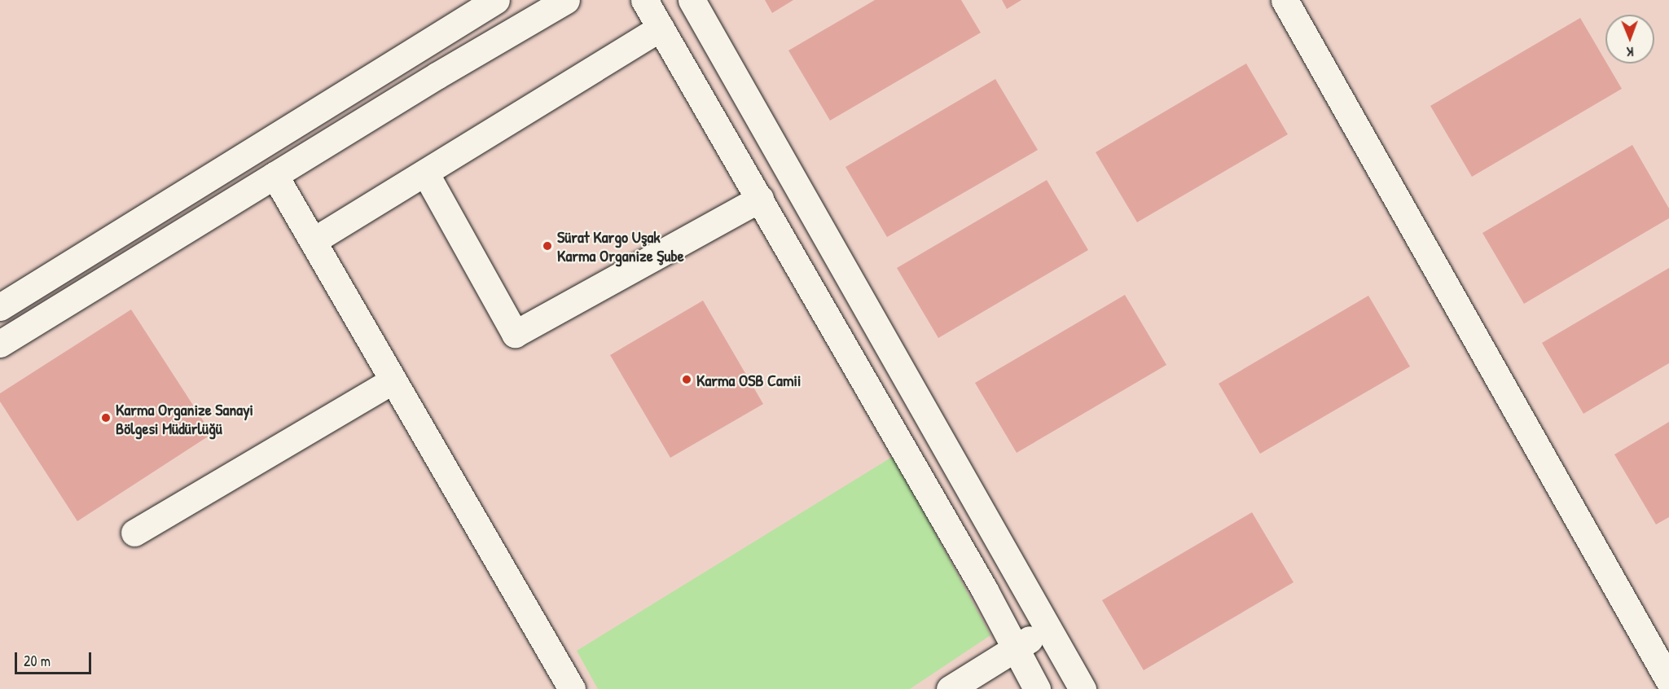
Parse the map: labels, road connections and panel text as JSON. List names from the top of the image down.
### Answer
{
  "places": ["Sürat Kargo Uşak Karma Organize Şube", "Karma OSB Camii", "Karma Organize Sanayi Bölgesi Müdürlüğü"],
  "scale_bar": "20 m",
  "north": "bottom"
}
